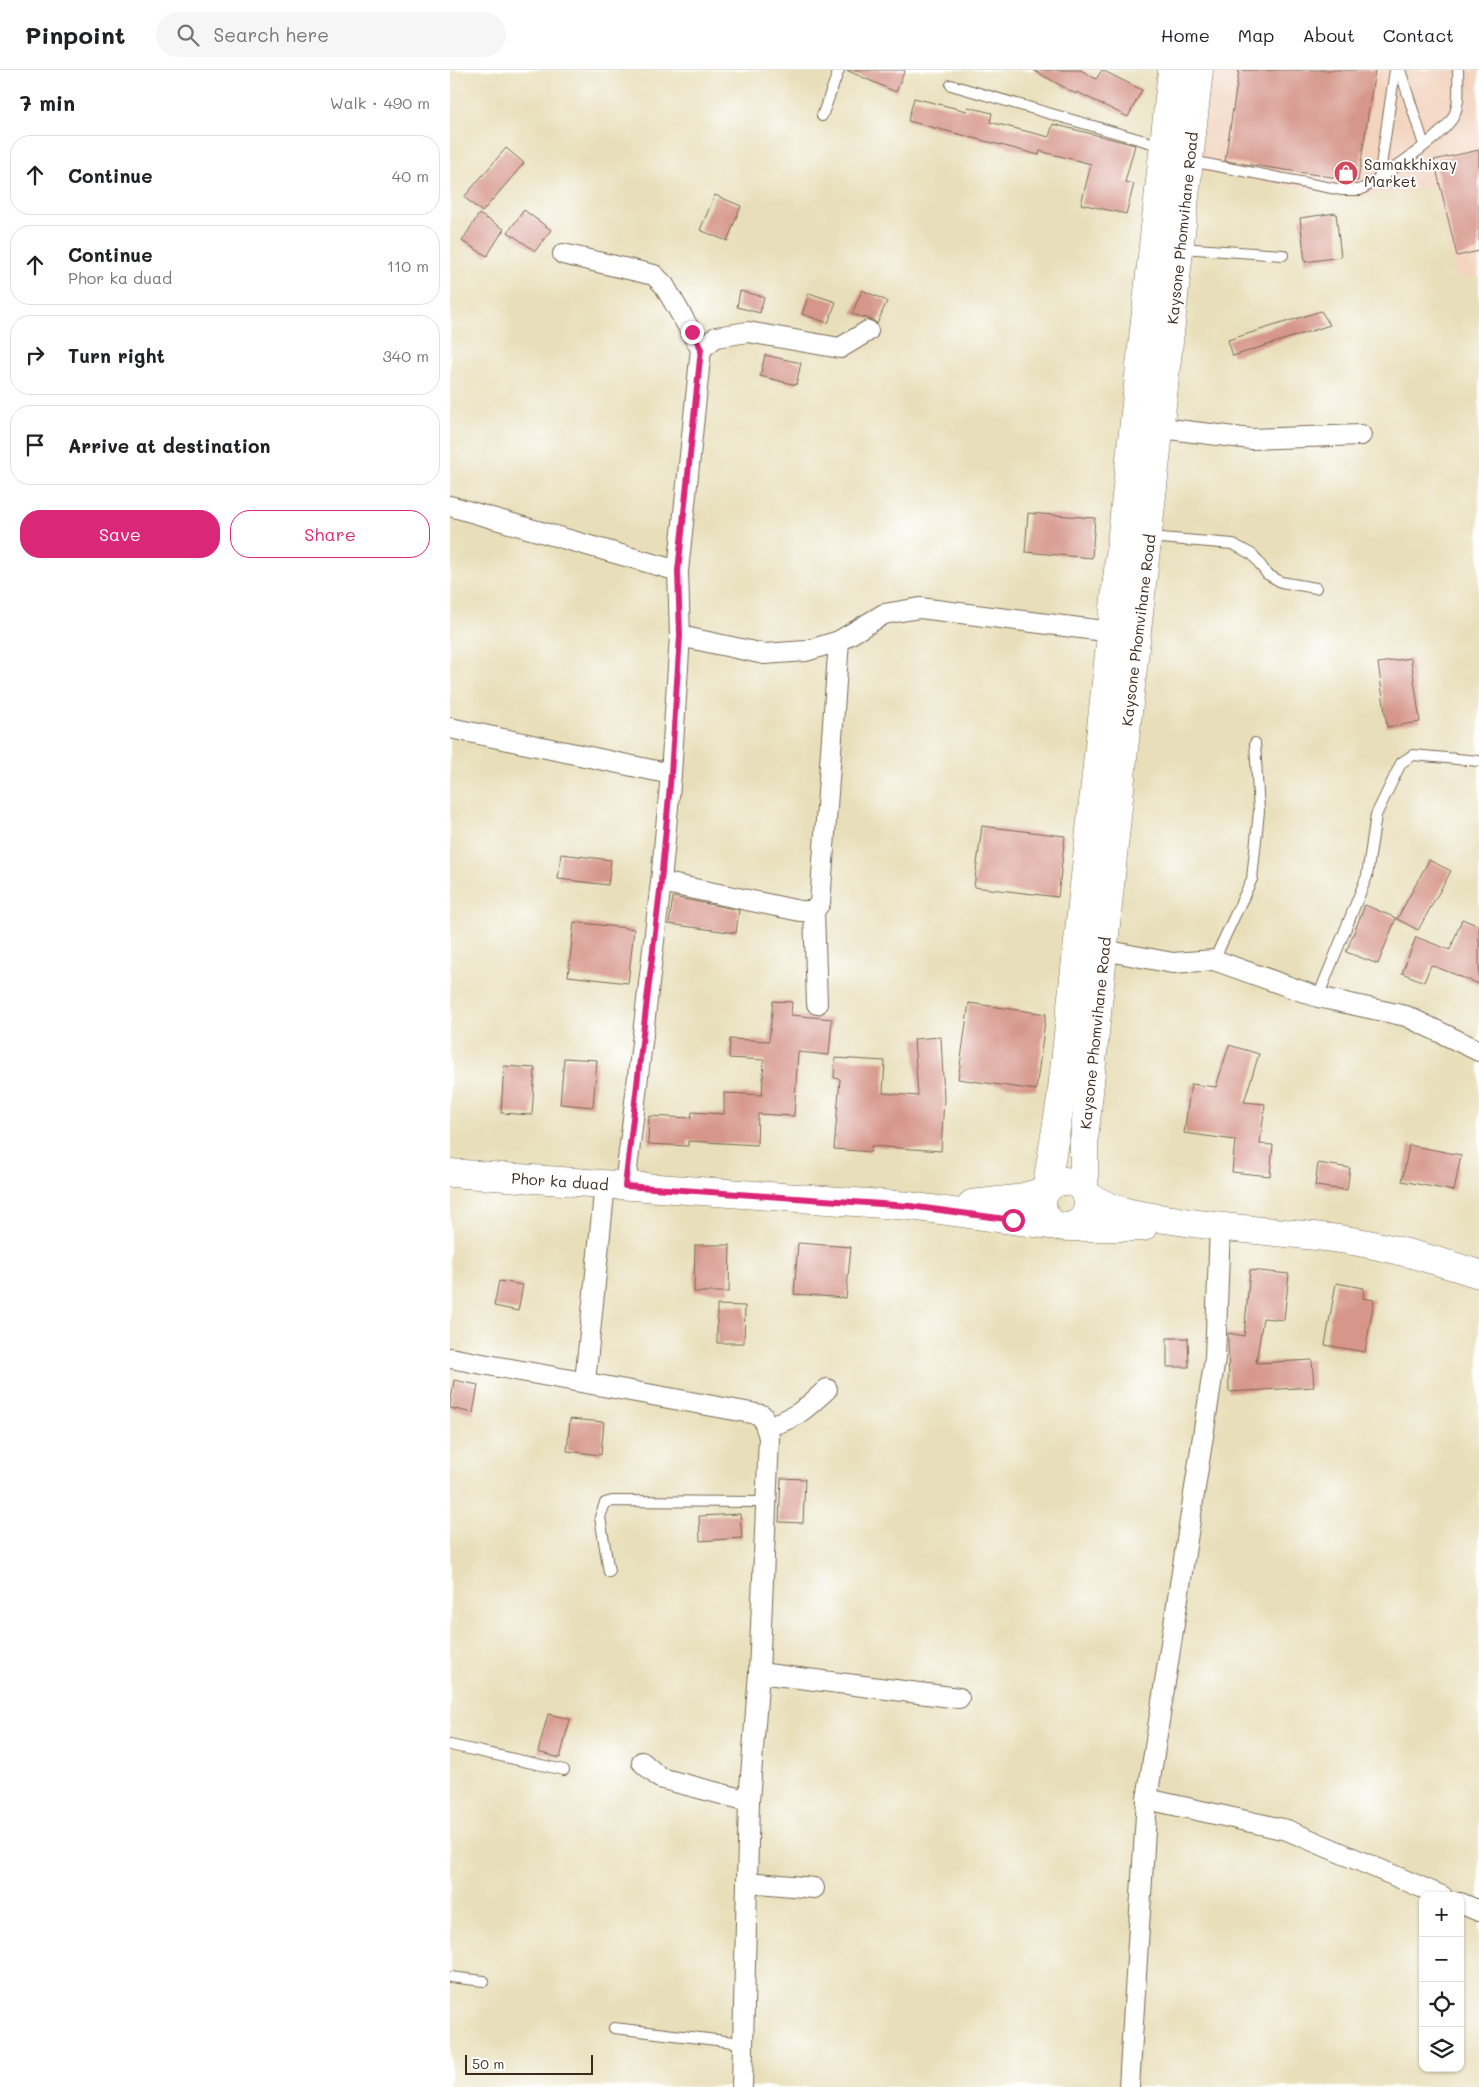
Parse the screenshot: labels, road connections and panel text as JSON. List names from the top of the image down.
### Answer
{
  "streets": {
    "main road": ["Kaysone Phomvihane Road", "Phor ka duad"]
  },
  "places": {
    "shop": ["Samakkhixay Market"]
  },
  "scale_bar": "50 m",
  "page": {
    "header": "Pinpoint",
    "search": "Search here",
    "nav": [
      "Home",
      "Map",
      "About",
      "Contact"
    ],
    "heading": ["7 min", "Walk · 490 m"],
    "list": [
      ["Continue", "40 m"],
      ["Continue", "Phor ka duad", "110 m"],
      ["Turn right", "340 m"],
      "Arrive at destination"
    ],
    "buttons": ["Save", "Share"],
    "map_buttons": ["+", "−"],
    "scale": "50 m"
  }
}
